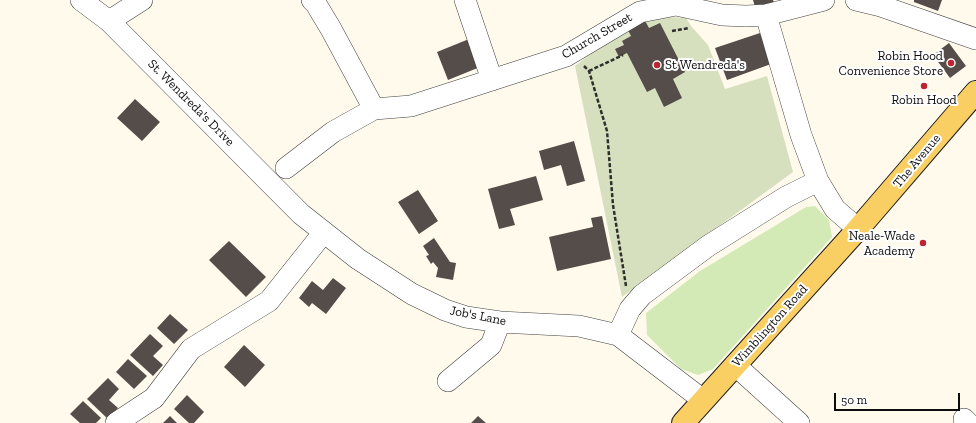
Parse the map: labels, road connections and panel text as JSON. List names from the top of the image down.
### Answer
{
  "streets": {
    "main road": ["The Avenue", "Wimblington Road"],
    "street": ["Church Street", "St. Wendreda's Drive", "Job's Lane"]
  },
  "crossings": [
    ["St. Wendreda's Drive", "Job's Lane"],
    ["The Avenue", "Wimblington Road"],
    ["Job's Lane", "Wimblington Road"]
  ],
  "places": [
    "Robin Hood Convenience Store",
    "St Wendreda's",
    "Robin Hood",
    "Neale-Wade Academy"
  ],
  "scale_bar": "50 m"
}
